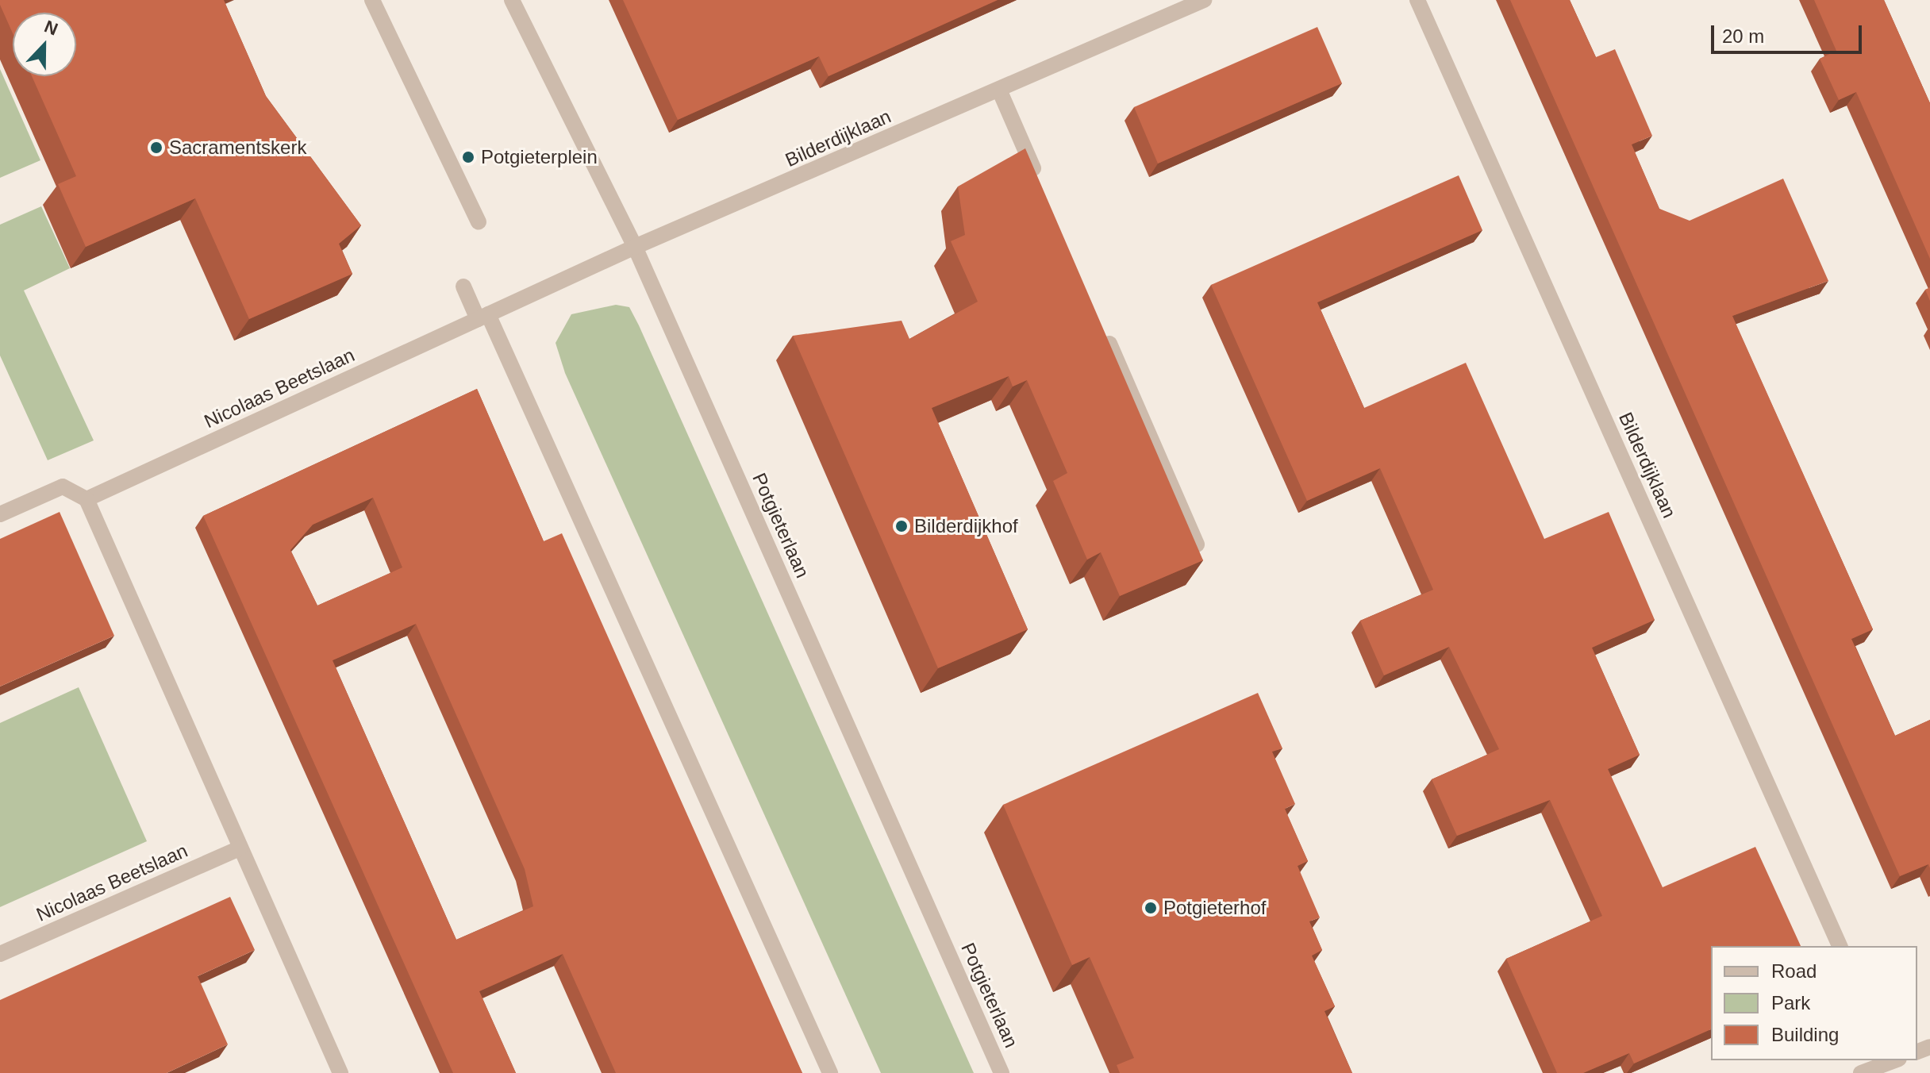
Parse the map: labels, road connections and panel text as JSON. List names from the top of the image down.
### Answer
{
  "streets": {
    "street": ["Bilderdijklaan", "Nicolaas Beetslaan", "Potgieterlaan"]
  },
  "crossings": [
    ["Bilderdijklaan", "Nicolaas Beetslaan"],
    ["Bilderdijklaan", "Potgieterlaan"]
  ],
  "places": [
    "Sacramentskerk",
    "Potgieterplein",
    "Bilderdijkhof",
    "Potgieterhof"
  ],
  "legend": ["Road", "Park", "Building"],
  "scale_bar": "20 m",
  "north": "top"
}
